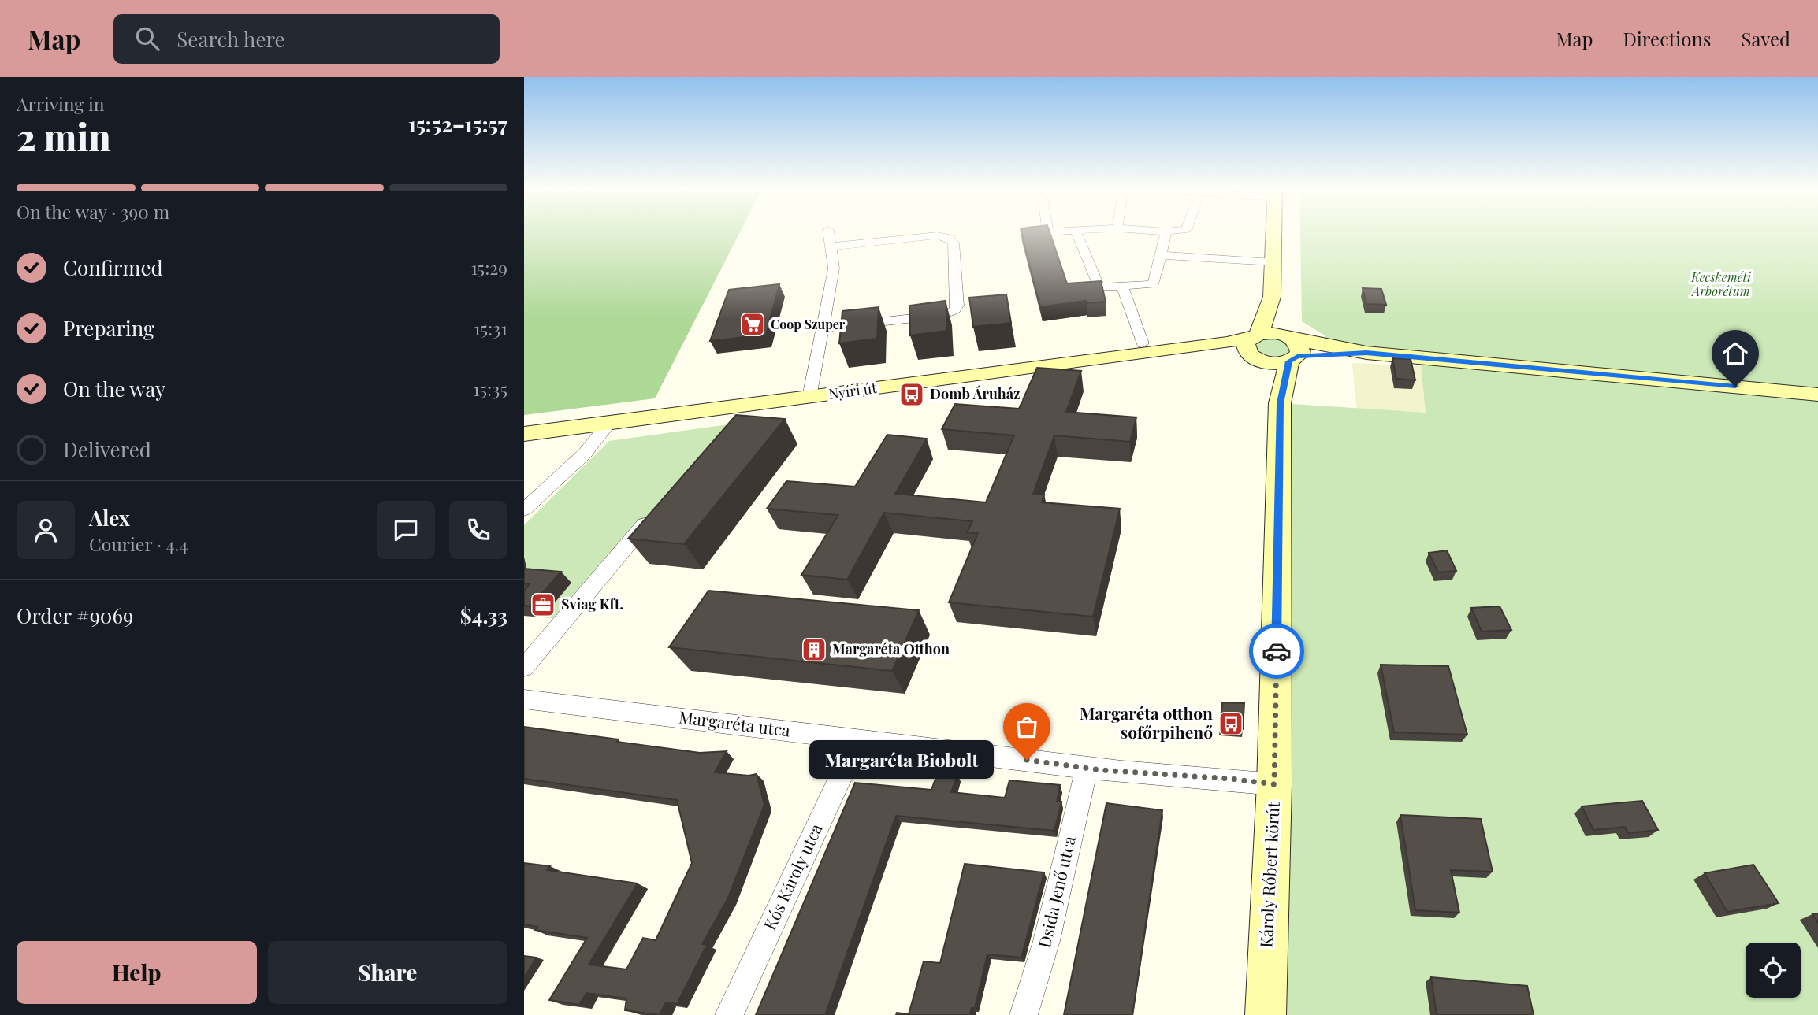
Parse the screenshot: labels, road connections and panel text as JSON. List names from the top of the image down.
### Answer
{
  "streets": {
    "street": [
      "Nyíri út",
      "Margaréta utca",
      "Károly Róbert körút",
      "Kós Károly utca",
      "Dsida Jenő utca"
    ]
  },
  "crossings": [
    ["Nyíri út", "Károly Róbert körút"],
    ["Margaréta utca", "Károly Róbert körút"],
    ["Margaréta utca", "Kós Károly utca"],
    ["Margaréta utca", "Dsida Jenő utca"]
  ],
  "parks": ["Kecskeméti Arborétum"],
  "places": {
    "supermarket": ["Coop Szuper"],
    "bus stop": ["Domb Áruház", "Margaréta otthon sofőrpihenő"],
    "office": ["Sviag Kft."],
    "building": ["Margaréta Otthon"],
    "other": ["Margaréta Biobolt"]
  },
  "page": {
    "header": "Map",
    "search": "Search here",
    "nav": ["Map", "Directions", "Saved"],
    "heading": ["2 min", "Arriving in", "15:52–15:57"],
    "panel": [
      "Alex",
      "Courier · 4.4",
      "Order #9069",
      "$4.33"
    ],
    "bar": "On the way · 390 m",
    "list": [
      ["Confirmed", "15:29"],
      ["Preparing", "15:31"],
      ["On the way", "15:35"],
      "Delivered"
    ],
    "bubble": "Margaréta Biobolt",
    "buttons": ["Help", "Share"]
  }
}
